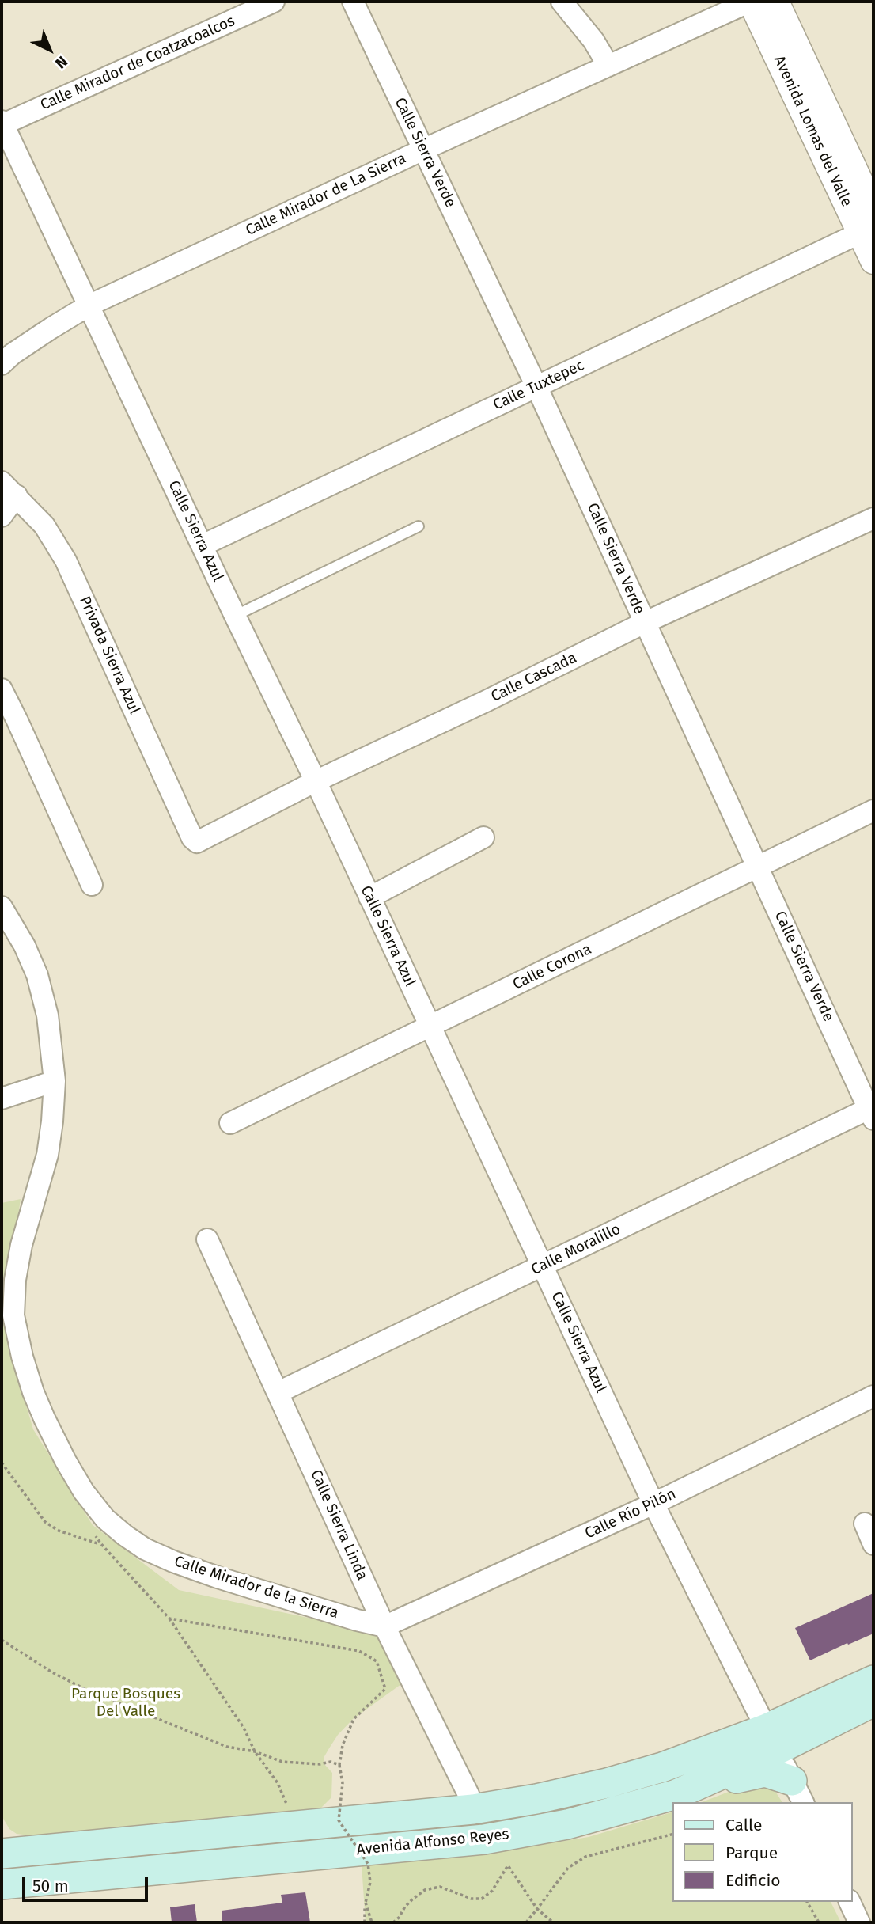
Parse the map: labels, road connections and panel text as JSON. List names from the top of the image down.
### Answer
{
  "streets": {
    "main road": ["Avenida Alfonso Reyes"],
    "street": [
      "Calle Mirador de Coatzacoalcos",
      "Avenida Lomas del Valle",
      "Calle Sierra Verde",
      "Calle Mirador de La Sierra",
      "Calle Tuxtepec",
      "Calle Sierra Azul",
      "Privada Sierra Azul",
      "Calle Cascada",
      "Calle Corona",
      "Calle Moralillo",
      "Calle Río Pilón",
      "Calle Sierra Linda",
      "Calle Mirador de la Sierra"
    ]
  },
  "crossings": [
    ["Calle Mirador de Coatzacoalcos", "Calle Sierra Azul"],
    ["Avenida Lomas del Valle", "Calle Mirador de La Sierra"],
    ["Avenida Lomas del Valle", "Calle Tuxtepec"],
    ["Calle Sierra Verde", "Calle Mirador de La Sierra"],
    ["Calle Sierra Verde", "Calle Tuxtepec"],
    ["Calle Sierra Verde", "Calle Cascada"],
    ["Calle Sierra Verde", "Calle Corona"],
    ["Calle Sierra Verde", "Calle Moralillo"],
    ["Calle Mirador de La Sierra", "Calle Sierra Azul"],
    ["Calle Tuxtepec", "Calle Sierra Azul"],
    ["Calle Sierra Azul", "Calle Cascada"],
    ["Calle Sierra Azul", "Calle Corona"],
    ["Calle Sierra Azul", "Calle Moralillo"],
    ["Calle Sierra Azul", "Calle Río Pilón"],
    ["Calle Sierra Azul", "Avenida Alfonso Reyes"],
    ["Privada Sierra Azul", "Calle Cascada"],
    ["Calle Moralillo", "Calle Sierra Linda"],
    ["Calle Río Pilón", "Calle Sierra Linda"],
    ["Calle Río Pilón", "Calle Mirador de la Sierra"],
    ["Calle Sierra Linda", "Calle Mirador de la Sierra"],
    ["Calle Sierra Linda", "Avenida Alfonso Reyes"]
  ],
  "parks": ["Parque Bosques Del Valle"],
  "legend": ["Calle", "Parque", "Edificio"],
  "scale_bar": "50 m",
  "north": "bottom right"
}
